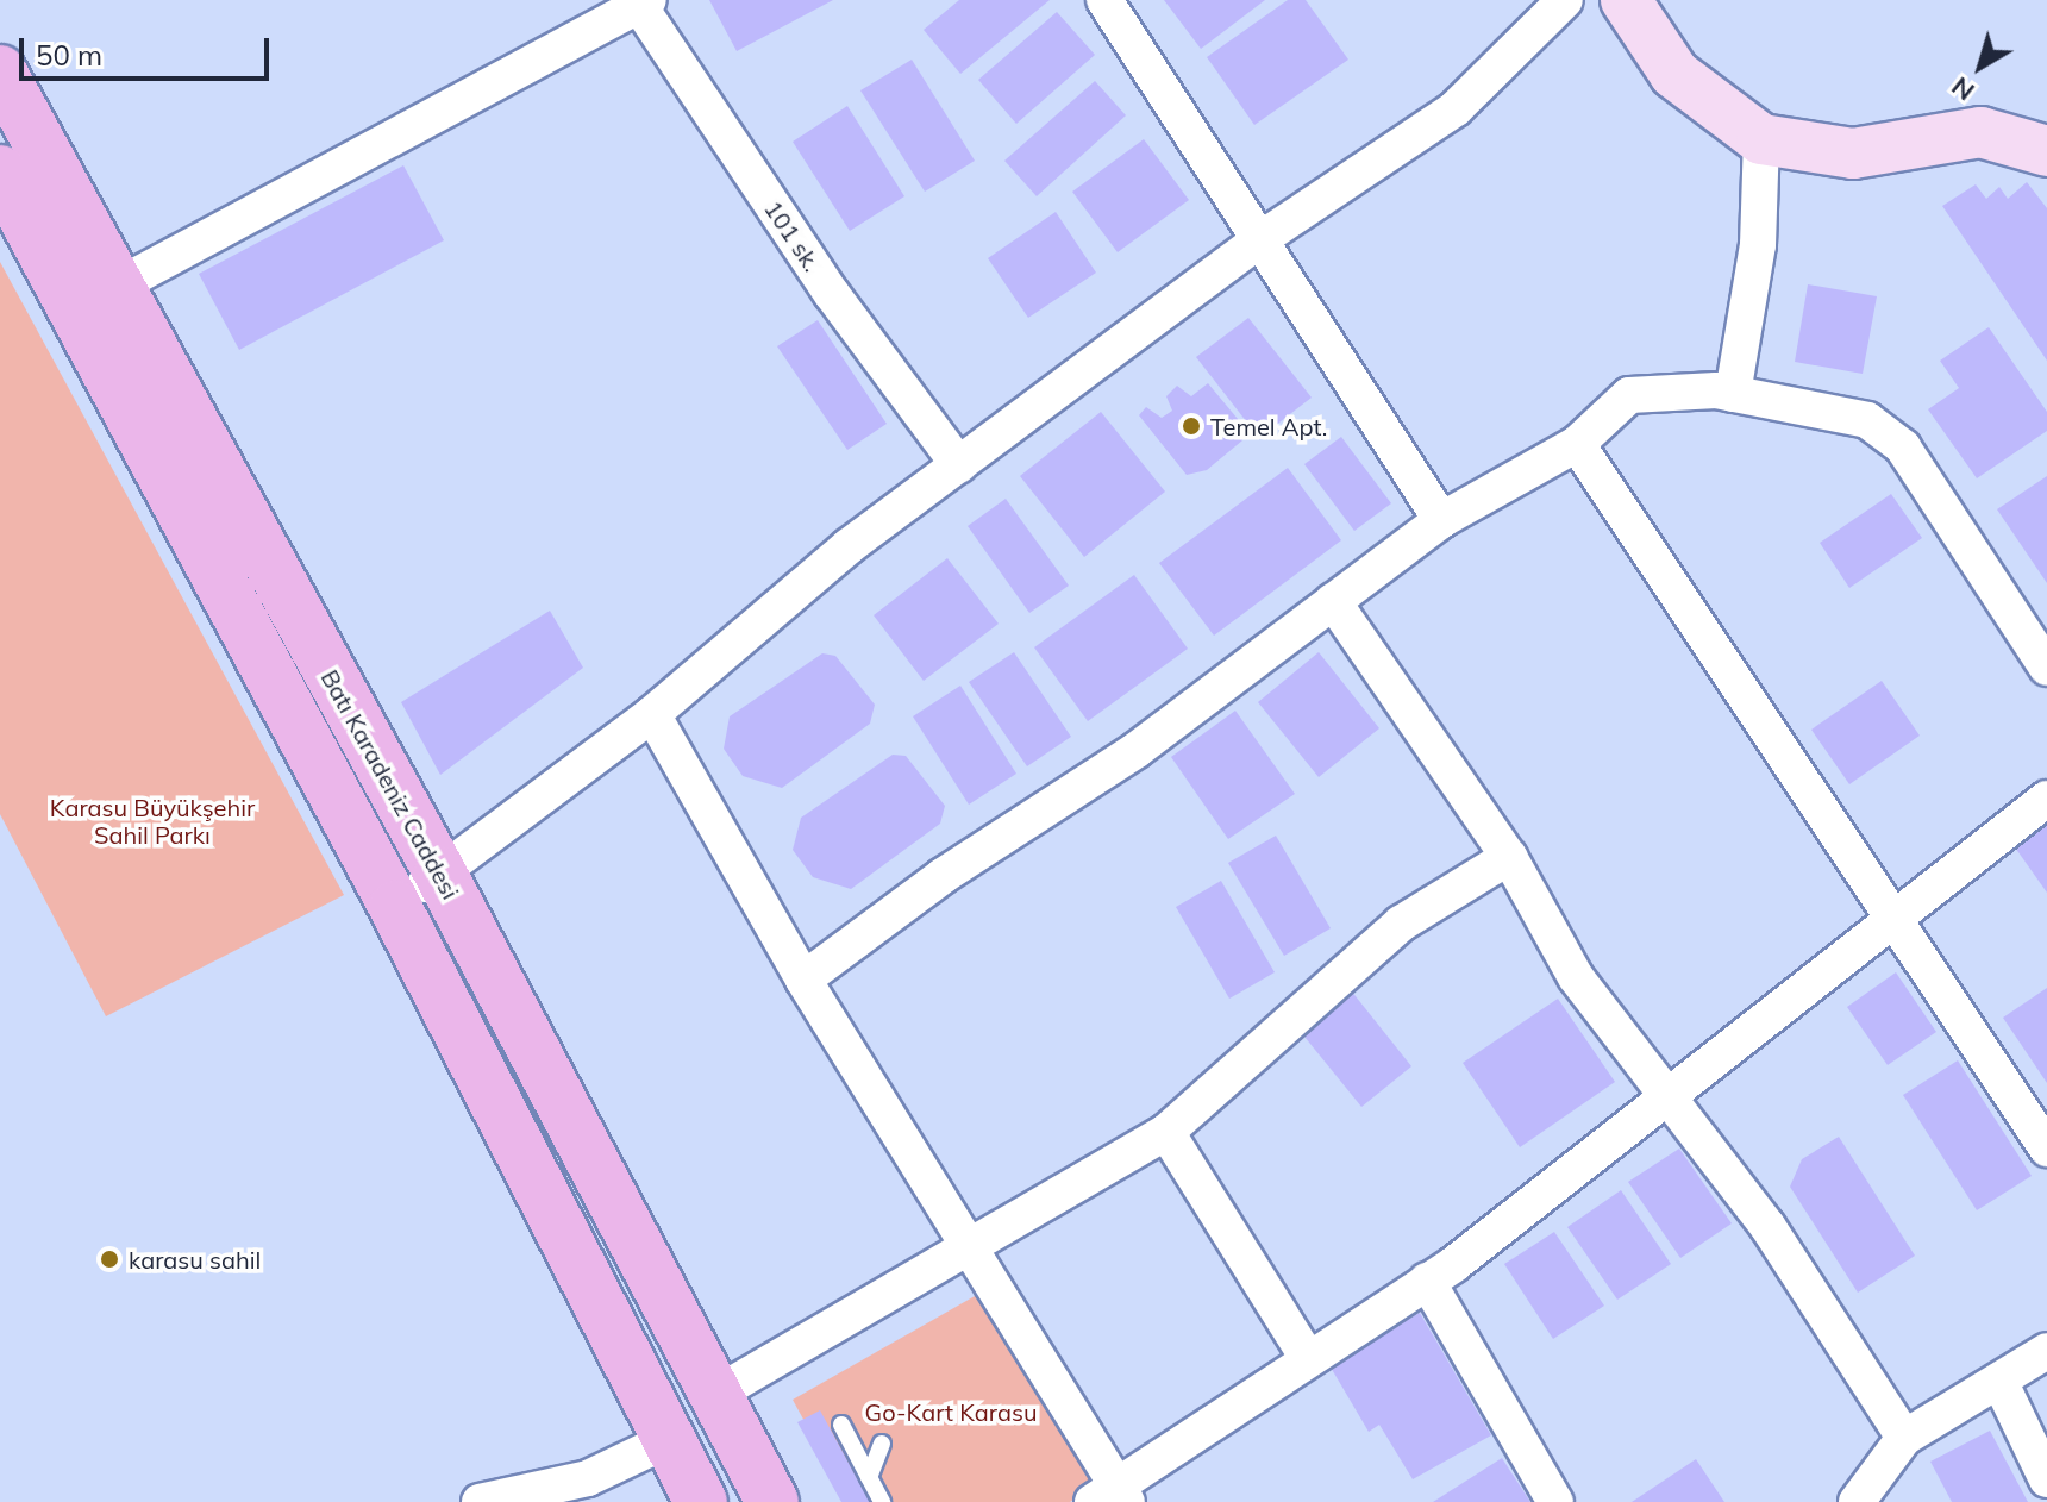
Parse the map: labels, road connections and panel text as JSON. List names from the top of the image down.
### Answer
{
  "streets": {
    "main road": ["Batı Karadeniz Caddesi"],
    "street": ["101 sk."]
  },
  "parks": ["Karasu Büyükşehir Sahil Parkı", "Go-Kart Karasu"],
  "places": ["Temel Apt.", "karasu sahil"],
  "scale_bar": "50 m",
  "north": "bottom left"
}
